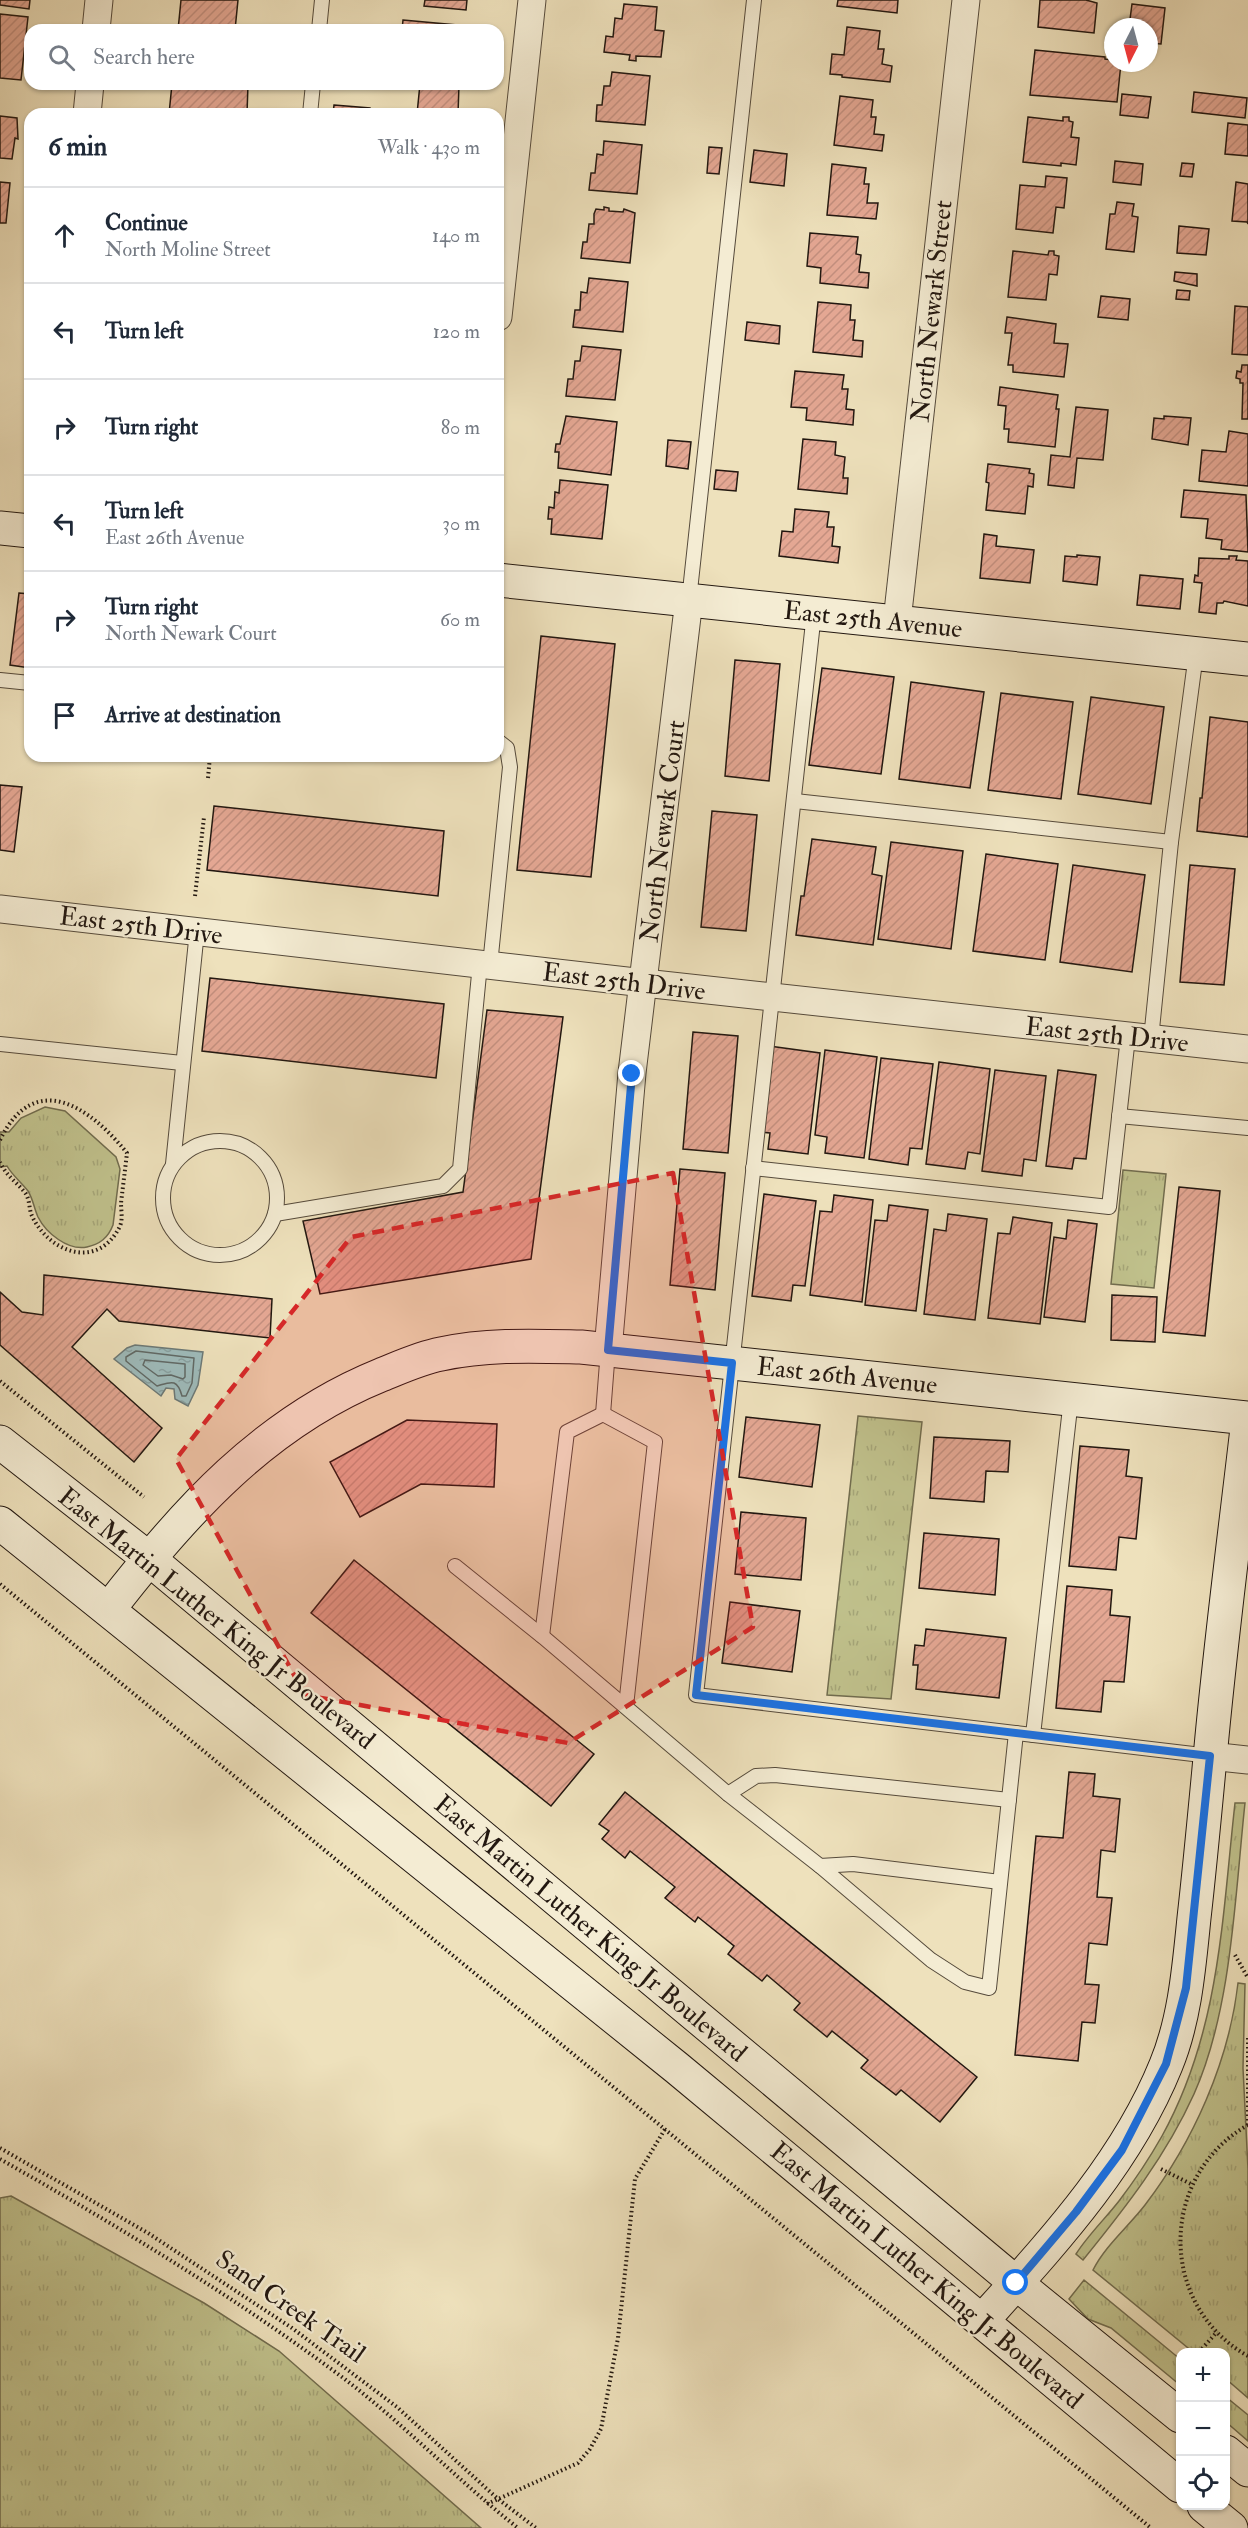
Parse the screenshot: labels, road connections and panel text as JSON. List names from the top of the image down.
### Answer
{
  "streets": {
    "main road": ["East 25th Avenue", "East 26th Avenue", "East Martin Luther King Jr Boulevard"],
    "street": ["North Newark Street", "North Newark Court", "East 25th Drive"],
    "path": ["Sand Creek Trail"]
  },
  "crossings": [
    ["North Newark Street", "East 25th Avenue"],
    ["East 25th Avenue", "North Newark Court"],
    ["North Newark Court", "East 25th Drive"],
    ["North Newark Court", "East 26th Avenue"],
    ["East 26th Avenue", "East Martin Luther King Jr Boulevard"]
  ],
  "north": "bottom",
  "page": {
    "search": "Search here",
    "heading": ["6 min", "Walk · 430 m"],
    "list": [
      ["Continue", "North Moline Street", "140 m"],
      ["Turn left", "120 m"],
      ["Turn right", "80 m"],
      ["Turn left", "East 26th Avenue", "30 m"],
      ["Turn right", "North Newark Court", "60 m"],
      "Arrive at destination"
    ],
    "map_buttons": ["+", "−"]
  }
}
